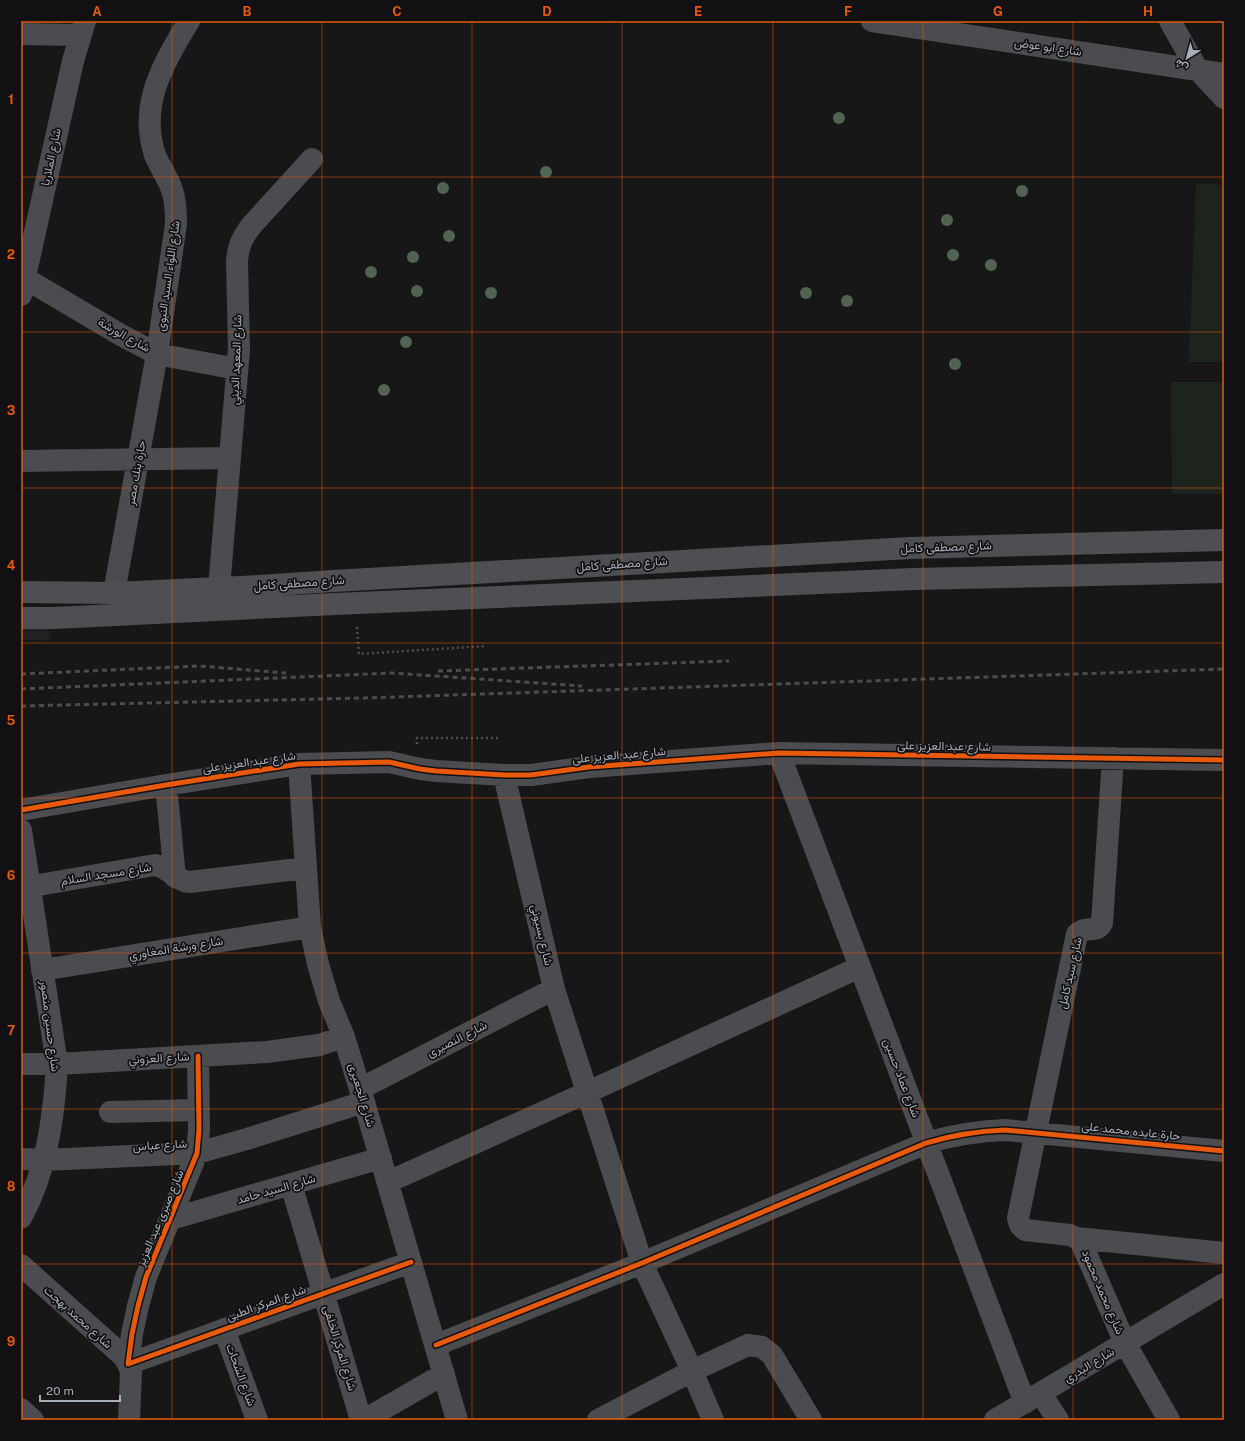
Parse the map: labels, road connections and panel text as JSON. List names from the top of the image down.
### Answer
{
  "streets": {
    "main road": ["شارع مصطفى كامل"],
    "street": [
      "شارع ابو عوض",
      "شارع الملاريا",
      "شارع اللواء السيد النبوى",
      "شارع الورشة",
      "شارع المعهد الديني",
      "حارة بنك مصر",
      "شارع عبد العزيز على",
      "شارع مسجد السلام",
      "شارع بسيوني",
      "شارع ورشة المغاوري",
      "شارع سيد كامل",
      "شارع حسين منصور",
      "شارع النصيرى",
      "شارع العزوني",
      "شارع عماد حسين",
      "شارع الجعيرى",
      "حارة عايده محمد على",
      "شارع عباس",
      "شارع السيد حامد",
      "شارع صبرى عبد العزيز",
      "شارع محمد محمود",
      "شارع المركز الطبى",
      "شارع محمد بهجت",
      "شارع المركز الخلفى",
      "شارع البدري",
      "شارع الشحات"
    ]
  },
  "crossings": [
    ["شارع الملاريا", "شارع الورشة"],
    ["شارع اللواء السيد النبوى", "شارع الورشة"],
    ["شارع اللواء السيد النبوى", "حارة بنك مصر"],
    ["شارع الورشة", "شارع المعهد الديني"],
    ["شارع الورشة", "حارة بنك مصر"],
    ["شارع المعهد الديني", "شارع مصطفى كامل"],
    ["حارة بنك مصر", "شارع مصطفى كامل"],
    ["شارع عبد العزيز على", "شارع بسيوني"],
    ["شارع عبد العزيز على", "شارع سيد كامل"],
    ["شارع عبد العزيز على", "شارع عماد حسين"],
    ["شارع عبد العزيز على", "شارع الجعيرى"],
    ["شارع مسجد السلام", "شارع حسين منصور"],
    ["شارع مسجد السلام", "شارع الجعيرى"],
    ["شارع بسيوني", "شارع النصيرى"],
    ["شارع بسيوني", "حارة عايده محمد على"],
    ["شارع ورشة المغاوري", "شارع حسين منصور"],
    ["شارع ورشة المغاوري", "شارع الجعيرى"],
    ["شارع سيد كامل", "حارة عايده محمد على"],
    ["شارع سيد كامل", "شارع محمد محمود"],
    ["شارع حسين منصور", "شارع العزوني"],
    ["شارع حسين منصور", "شارع عباس"],
    ["شارع النصيرى", "شارع الجعيرى"],
    ["شارع النصيرى", "شارع عباس"],
    ["شارع العزوني", "شارع الجعيرى"],
    ["شارع العزوني", "شارع صبرى عبد العزيز"],
    ["شارع عماد حسين", "حارة عايده محمد على"],
    ["شارع عماد حسين", "شارع البدري"],
    ["شارع الجعيرى", "حارة عايده محمد على"],
    ["شارع الجعيرى", "شارع عباس"],
    ["شارع الجعيرى", "شارع السيد حامد"],
    ["شارع الجعيرى", "شارع المركز الطبى"],
    ["حارة عايده محمد على", "شارع محمد محمود"],
    ["شارع عباس", "شارع صبرى عبد العزيز"],
    ["شارع السيد حامد", "شارع صبرى عبد العزيز"],
    ["شارع السيد حامد", "شارع المركز الخلفى"],
    ["شارع صبرى عبد العزيز", "شارع المركز الطبى"],
    ["شارع صبرى عبد العزيز", "شارع محمد بهجت"],
    ["شارع محمد محمود", "شارع البدري"],
    ["شارع المركز الطبى", "شارع محمد بهجت"],
    ["شارع المركز الطبى", "شارع المركز الخلفى"],
    ["شارع المركز الطبى", "شارع الشحات"]
  ],
  "scale_bar": "20 m",
  "north": "bottom left",
  "grid": {
    "columns": [
      "A",
      "B",
      "C",
      "D",
      "E",
      "F",
      "G",
      "H"
    ],
    "rows": [
      "1",
      "2",
      "3",
      "4",
      "5",
      "6",
      "7",
      "8",
      "9"
    ]
  }
}
